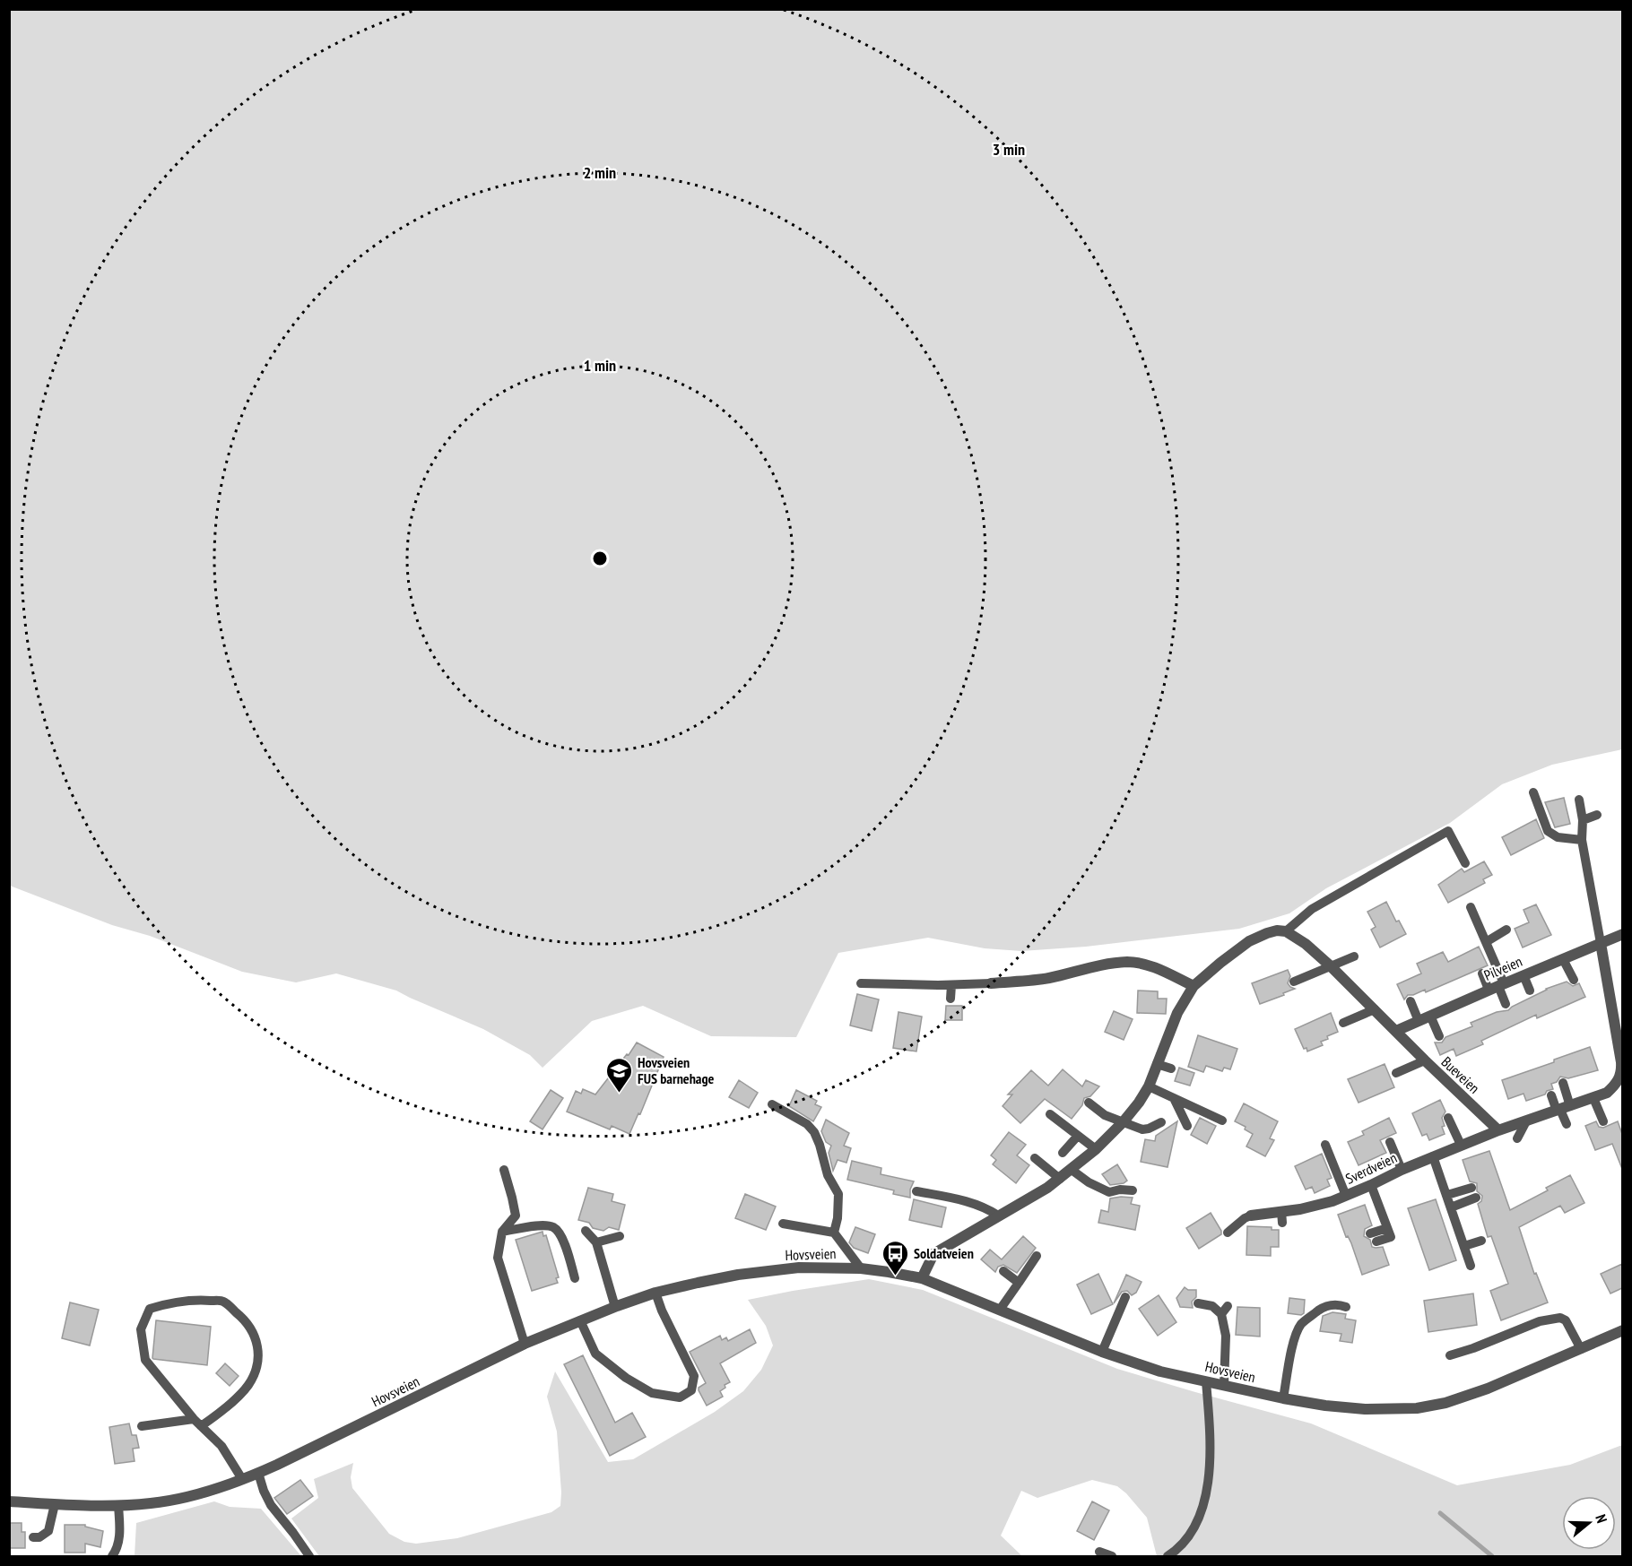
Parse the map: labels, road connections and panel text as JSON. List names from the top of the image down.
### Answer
{
  "streets": {
    "street": [
      "Pilveien",
      "Bueveien",
      "Sverdveien",
      "Hovsveien"
    ]
  },
  "crossings": [
    ["Pilveien", "Bueveien"],
    ["Bueveien", "Sverdveien"]
  ],
  "places": {
    "school or university": ["Hovsveien FUS barnehage"],
    "bus stop": ["Soldatveien"]
  },
  "north": "right",
  "rings": ["3 min", "2 min", "1 min"]
}
